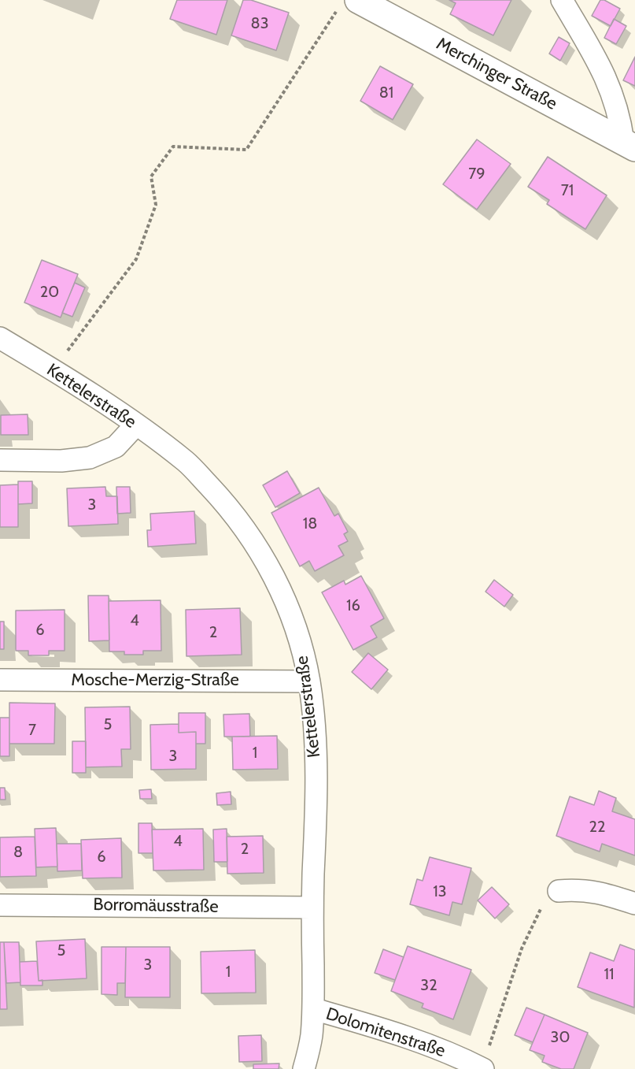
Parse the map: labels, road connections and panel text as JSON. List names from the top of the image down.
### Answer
{
  "streets": {
    "street": [
      "Merchinger Straße",
      "Kettelerstraße",
      "Mosche-Merzig-Straße",
      "Borromäusstraße",
      "Dolomitenstraße"
    ]
  },
  "crossings": [
    ["Kettelerstraße", "Mosche-Merzig-Straße"],
    ["Kettelerstraße", "Borromäusstraße"],
    ["Kettelerstraße", "Dolomitenstraße"]
  ],
  "house_numbers": [
    "83",
    "81",
    "79",
    "71",
    "20",
    "3",
    "18",
    "16",
    "4",
    "6",
    "2",
    "5",
    "7",
    "1",
    "3",
    "22",
    "4",
    "2",
    "8",
    "6",
    "13",
    "5",
    "3",
    "1",
    "11",
    "32",
    "30"
  ]
}
